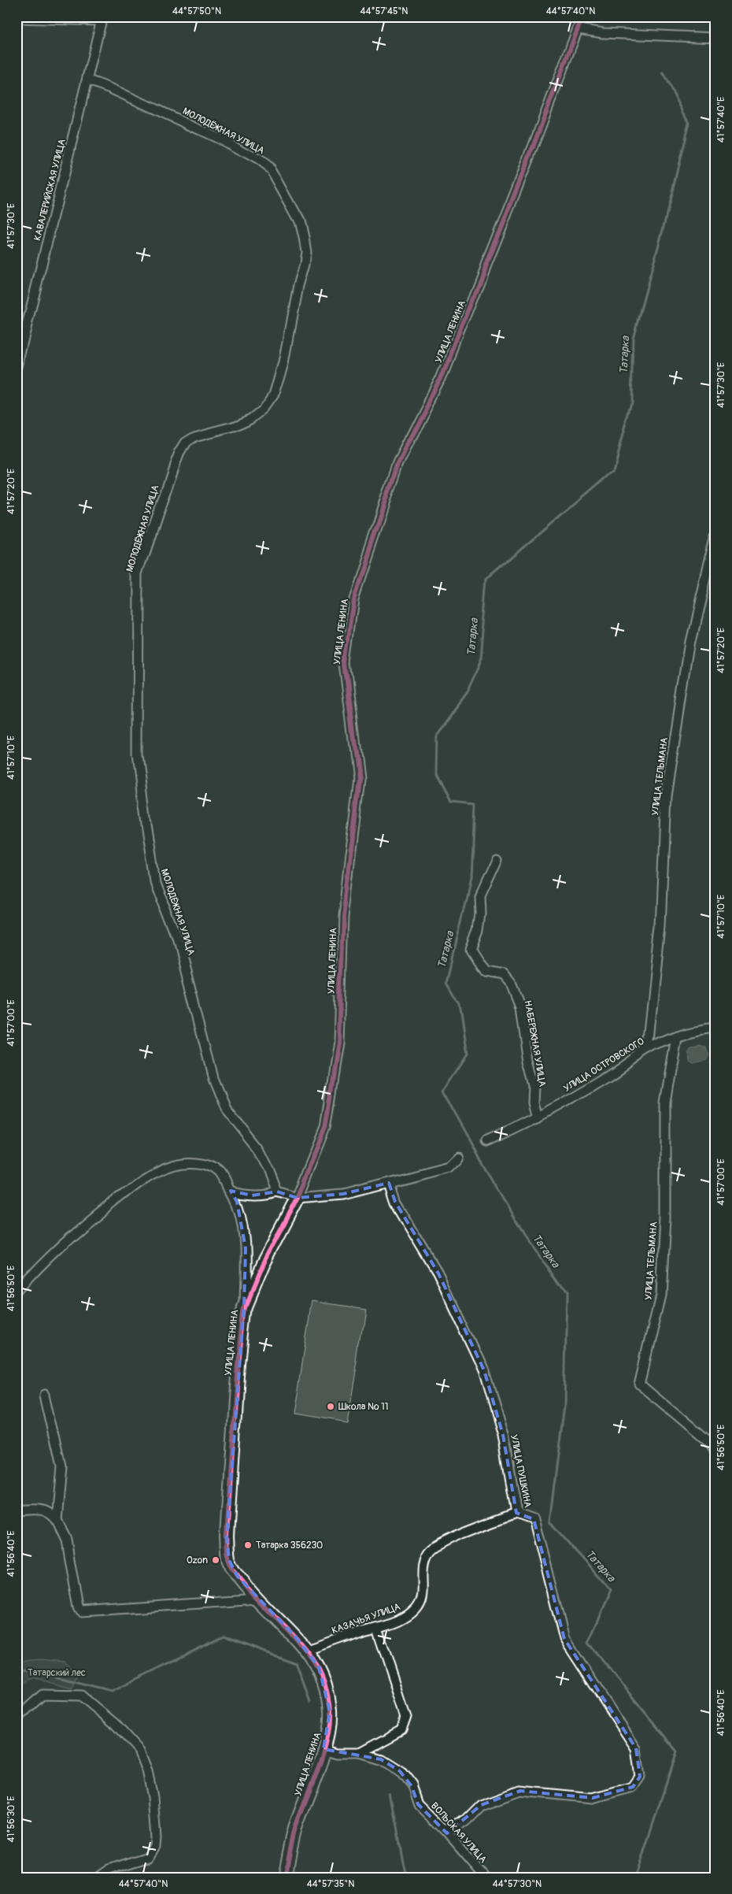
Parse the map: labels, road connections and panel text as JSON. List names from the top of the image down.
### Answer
{
  "streets": {
    "street": [
      "МОЛОДЁЖНАЯ УЛИЦА",
      "КАВАЛЕРИЙСКАЯ УЛИЦА",
      "УЛИЦА ЛЕНИНА",
      "УЛИЦА ТЕЛЬМАНА",
      "НАБЕРЕЖНАЯ УЛИЦА",
      "УЛИЦА ОСТРОВСКОГО",
      "УЛИЦА ПУШКИНА",
      "КАЗАЧЬЯ УЛИЦА",
      "ВОЛЬСКАЯ УЛИЦА"
    ]
  },
  "crossings": [
    ["МОЛОДЁЖНАЯ УЛИЦА", "КАВАЛЕРИЙСКАЯ УЛИЦА"],
    ["УЛИЦА ЛЕНИНА", "КАЗАЧЬЯ УЛИЦА"],
    ["УЛИЦА ЛЕНИНА", "ВОЛЬСКАЯ УЛИЦА"],
    ["УЛИЦА ТЕЛЬМАНА", "УЛИЦА ОСТРОВСКОГО"],
    ["НАБЕРЕЖНАЯ УЛИЦА", "УЛИЦА ОСТРОВСКОГО"],
    ["УЛИЦА ПУШКИНА", "КАЗАЧЬЯ УЛИЦА"],
    ["УЛИЦА ПУШКИНА", "ВОЛЬСКАЯ УЛИЦА"]
  ],
  "water": ["Татарка"],
  "parks": ["Татарский лес"],
  "places": ["Школа № 11", "Татарка 356230", "Ozon"],
  "coordinates": [
    "44°57'50\"N",
    "44°57'45\"N",
    "44°57'40\"N",
    "41°57'40\"E",
    "41°57'30\"E",
    "41°57'20\"E",
    "41°57'10\"E",
    "41°57'00\"E",
    "41°56'50\"E",
    "41°56'40\"E",
    "41°56'30\"E",
    "44°57'35\"N",
    "44°57'30\"N"
  ]
}
